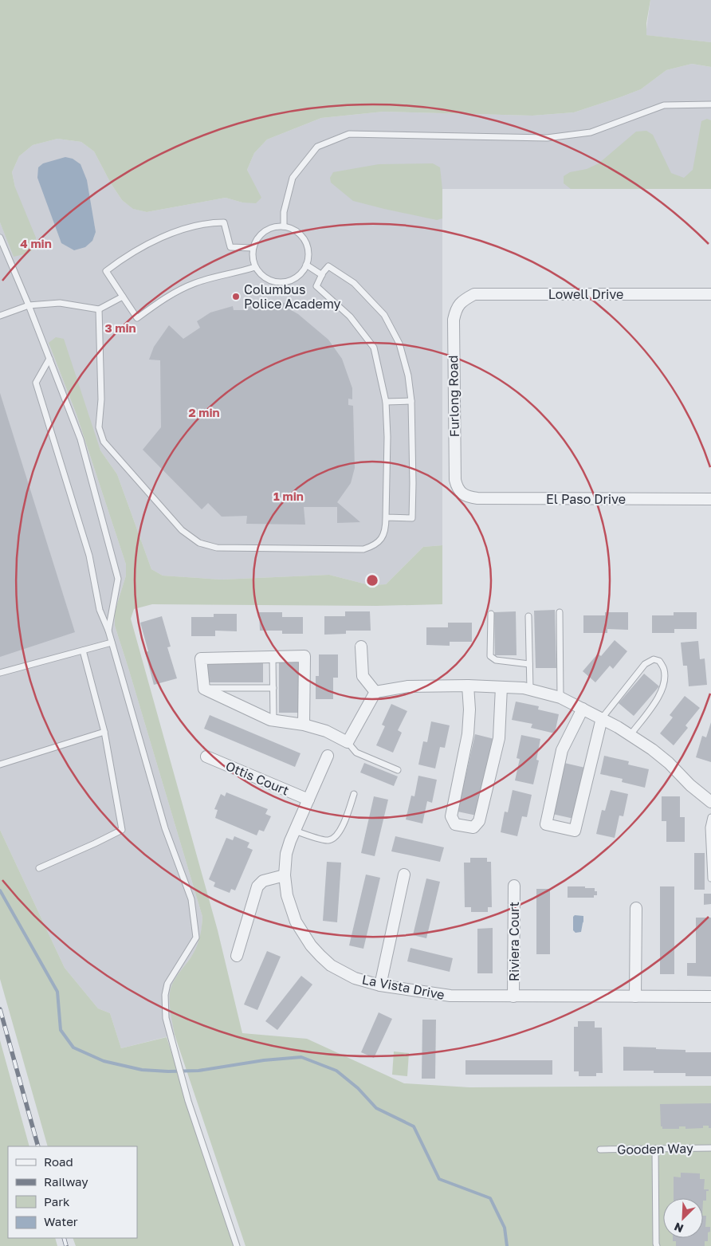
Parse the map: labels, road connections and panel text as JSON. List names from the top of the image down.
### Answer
{
  "streets": {
    "street": [
      "Lowell Drive",
      "Furlong Road",
      "El Paso Drive",
      "Ottis Court",
      "Riviera Court",
      "La Vista Drive"
    ],
    "lane": ["Gooden Way"]
  },
  "crossings": [
    ["Lowell Drive", "Furlong Road"],
    ["Furlong Road", "El Paso Drive"],
    ["Ottis Court", "La Vista Drive"],
    ["Riviera Court", "La Vista Drive"]
  ],
  "places": ["Columbus Police Academy"],
  "legend": [
    "Road",
    "Railway",
    "Park",
    "Water"
  ],
  "north": "bottom left",
  "rings": [
    "4 min",
    "3 min",
    "2 min",
    "1 min"
  ]
}
